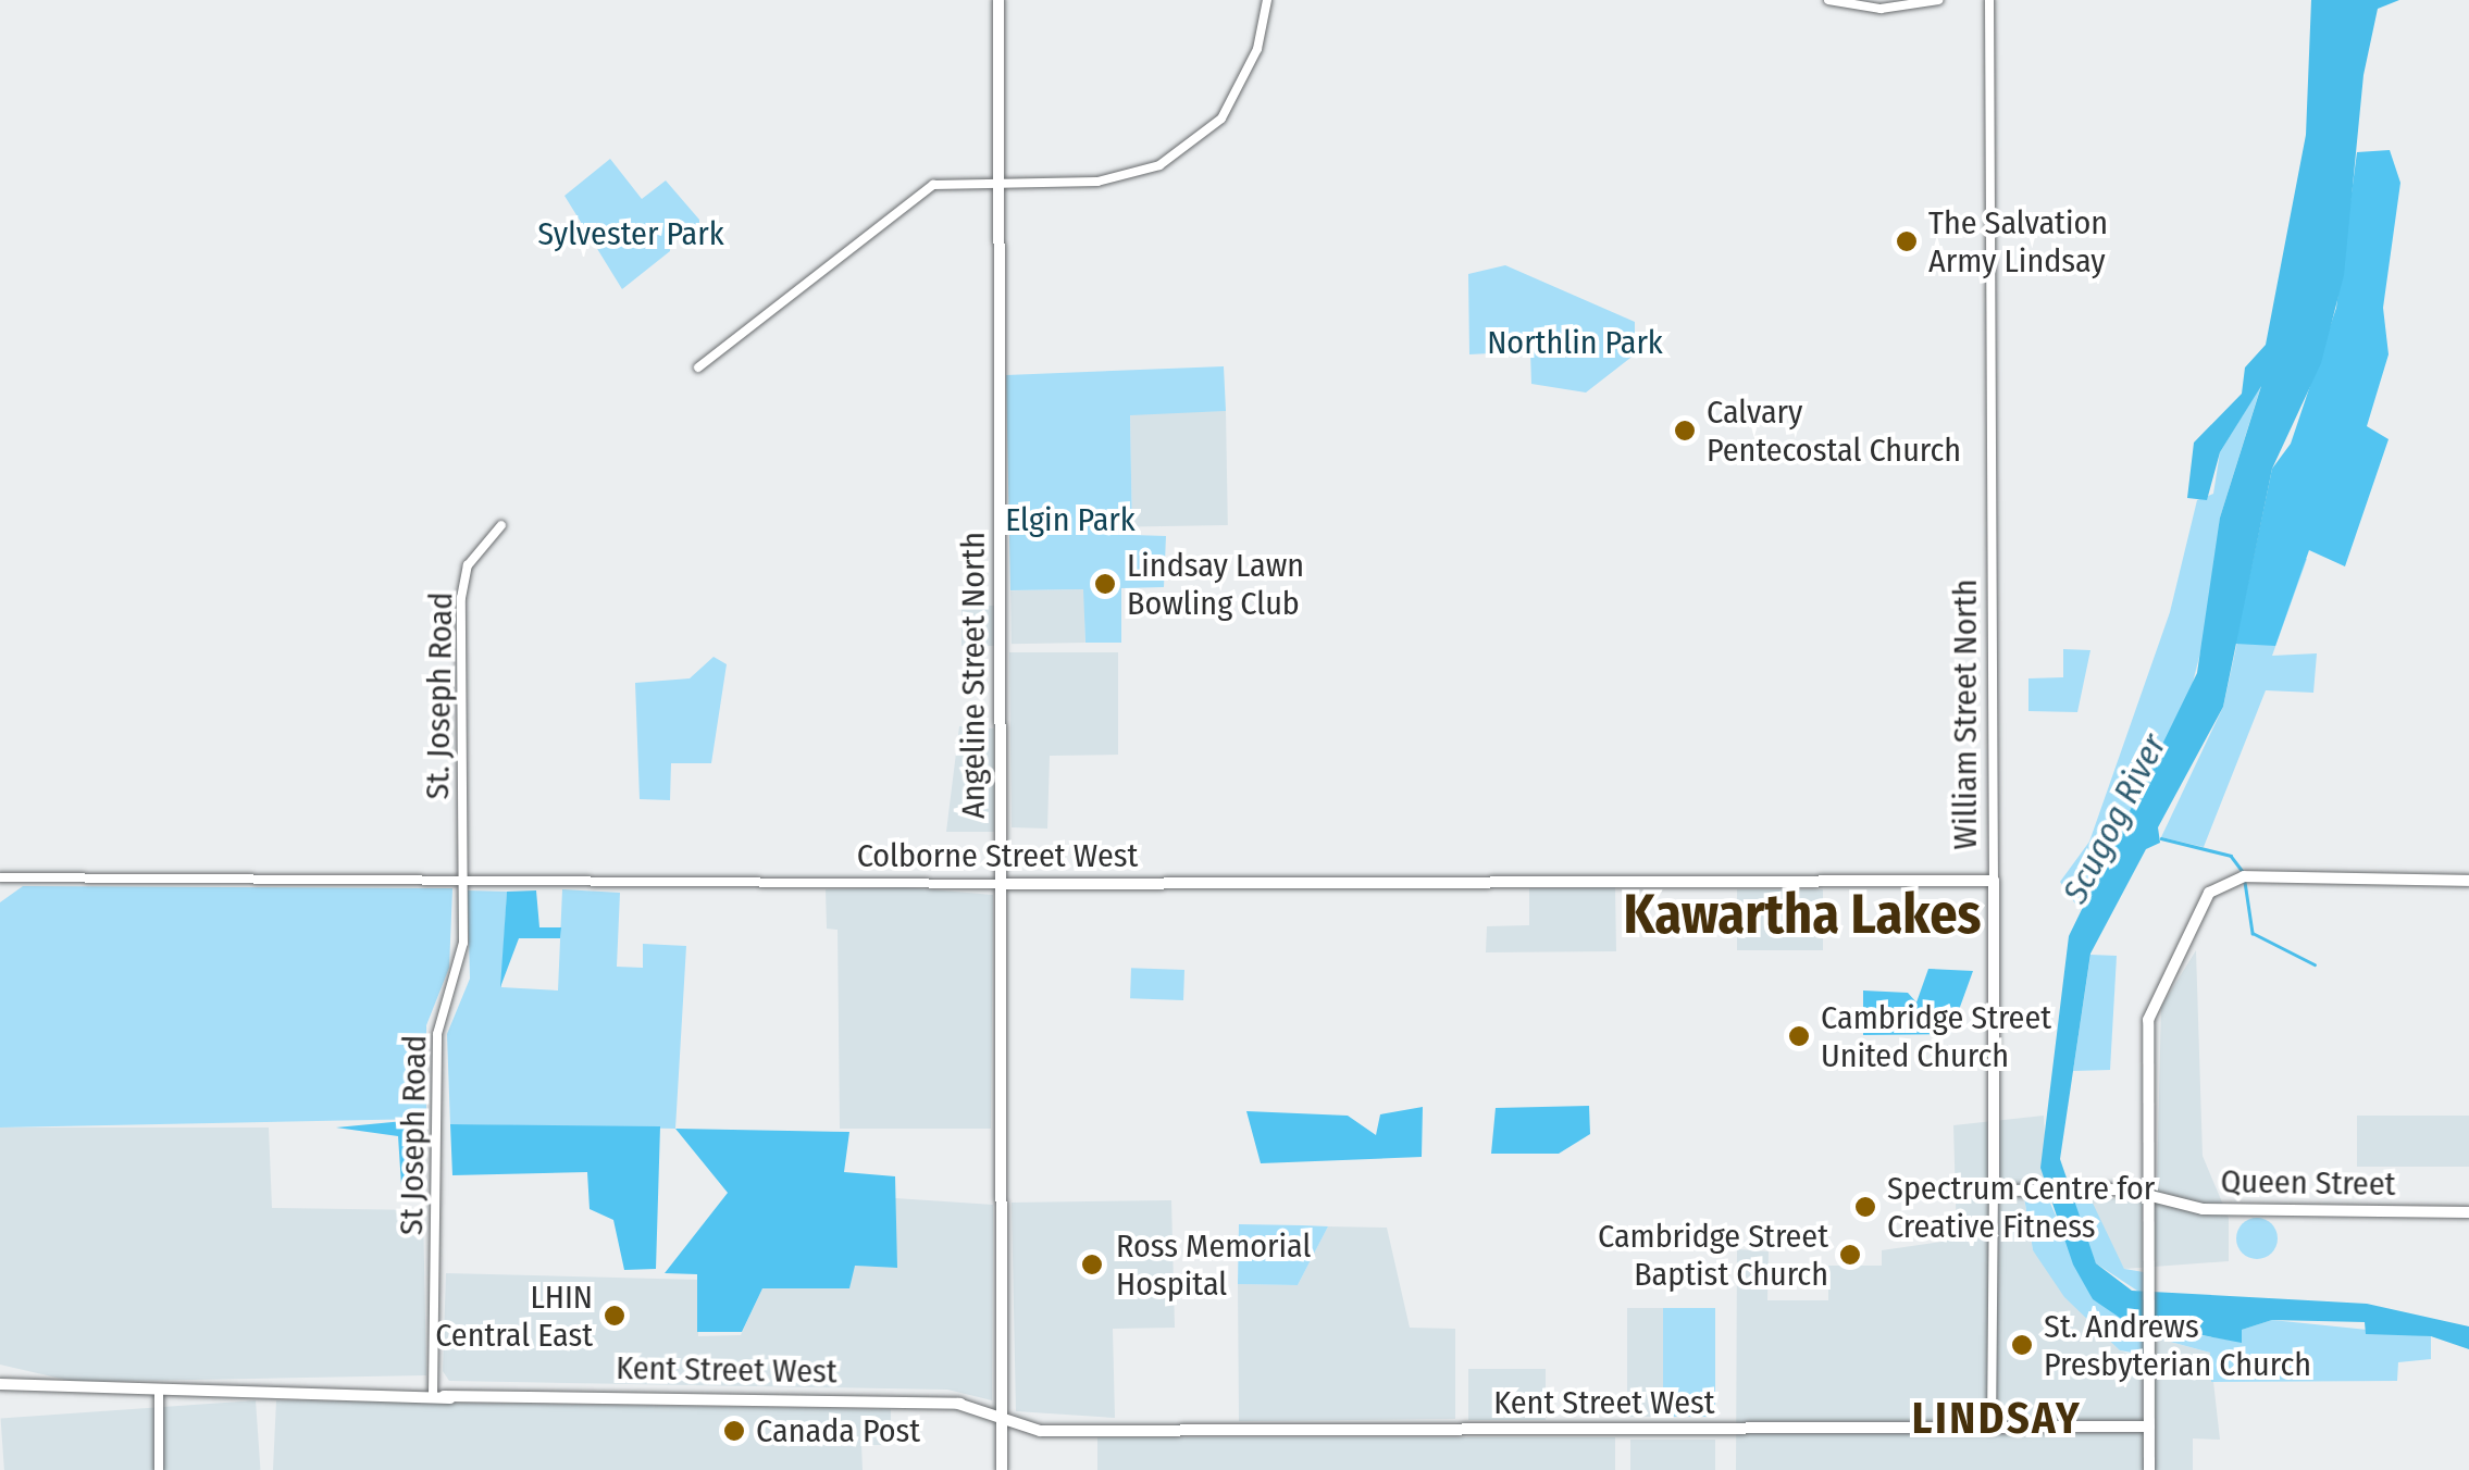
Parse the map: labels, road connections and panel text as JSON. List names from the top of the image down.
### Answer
{
  "streets": {
    "main road": [
      "Angeline Street North",
      "William Street North",
      "Colborne Street West",
      "Queen Street",
      "Kent Street West"
    ],
    "street": ["St. Joseph Road", "St Joseph Road"]
  },
  "crossings": [
    ["Angeline Street North", "Colborne Street West"],
    ["Angeline Street North", "Kent Street West"],
    ["St. Joseph Road", "Colborne Street West"],
    ["St. Joseph Road", "St Joseph Road"],
    ["William Street North", "Colborne Street West"],
    ["William Street North", "Kent Street West"],
    ["Colborne Street West", "St Joseph Road"],
    ["St Joseph Road", "Kent Street West"]
  ],
  "districts": ["Kawartha Lakes", "LINDSAY"],
  "water": ["Scugog River"],
  "parks": ["Sylvester Park", "Northlin Park", "Elgin Park"],
  "places": [
    "The Salvation Army Lindsay",
    "Calvary Pentecostal Church",
    "Lindsay Lawn Bowling Club",
    "Cambridge Street United Church",
    "Spectrum Centre for Creative Fitness",
    "Cambridge Street Baptist Church",
    "Ross Memorial Hospital",
    "LHIN Central East",
    "St. Andrews Presbyterian Church",
    "Canada Post"
  ]
}
